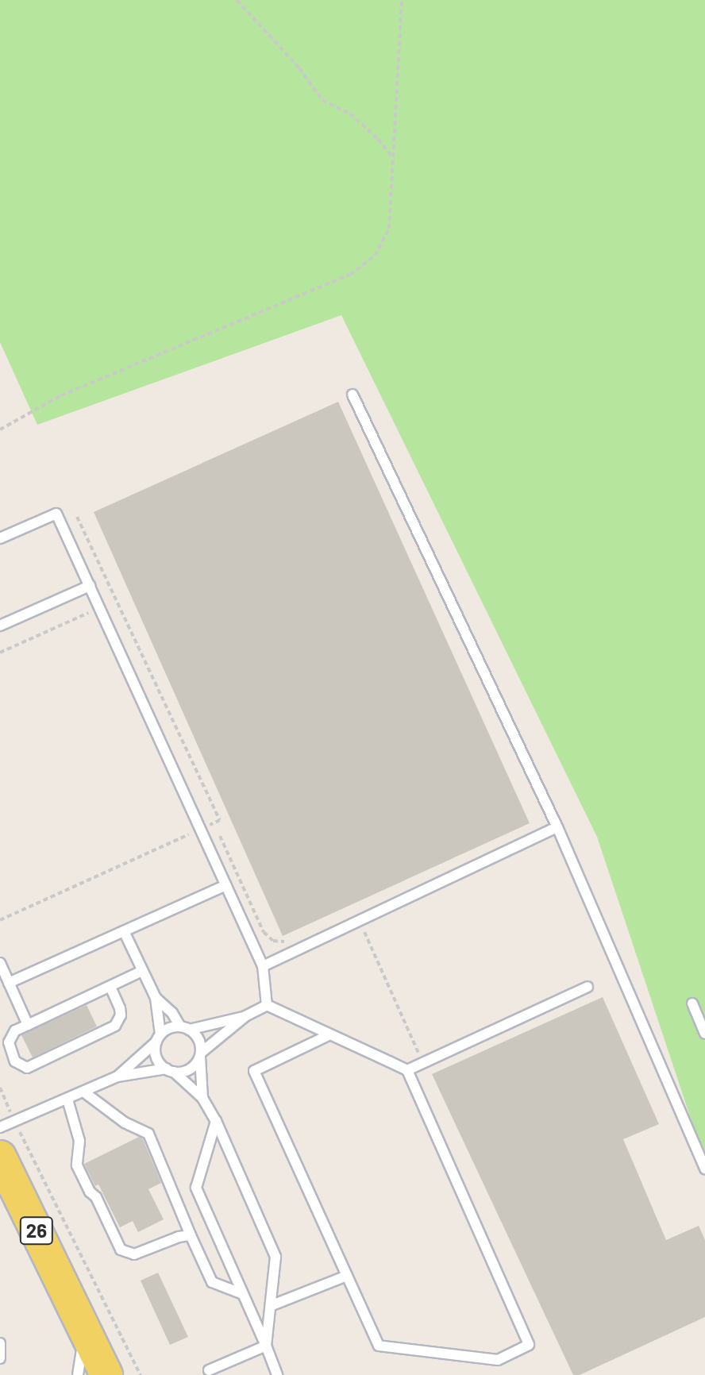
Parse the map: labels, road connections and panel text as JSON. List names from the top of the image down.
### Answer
{
  "streets": {
    "main road": ["26"]
  }
}
